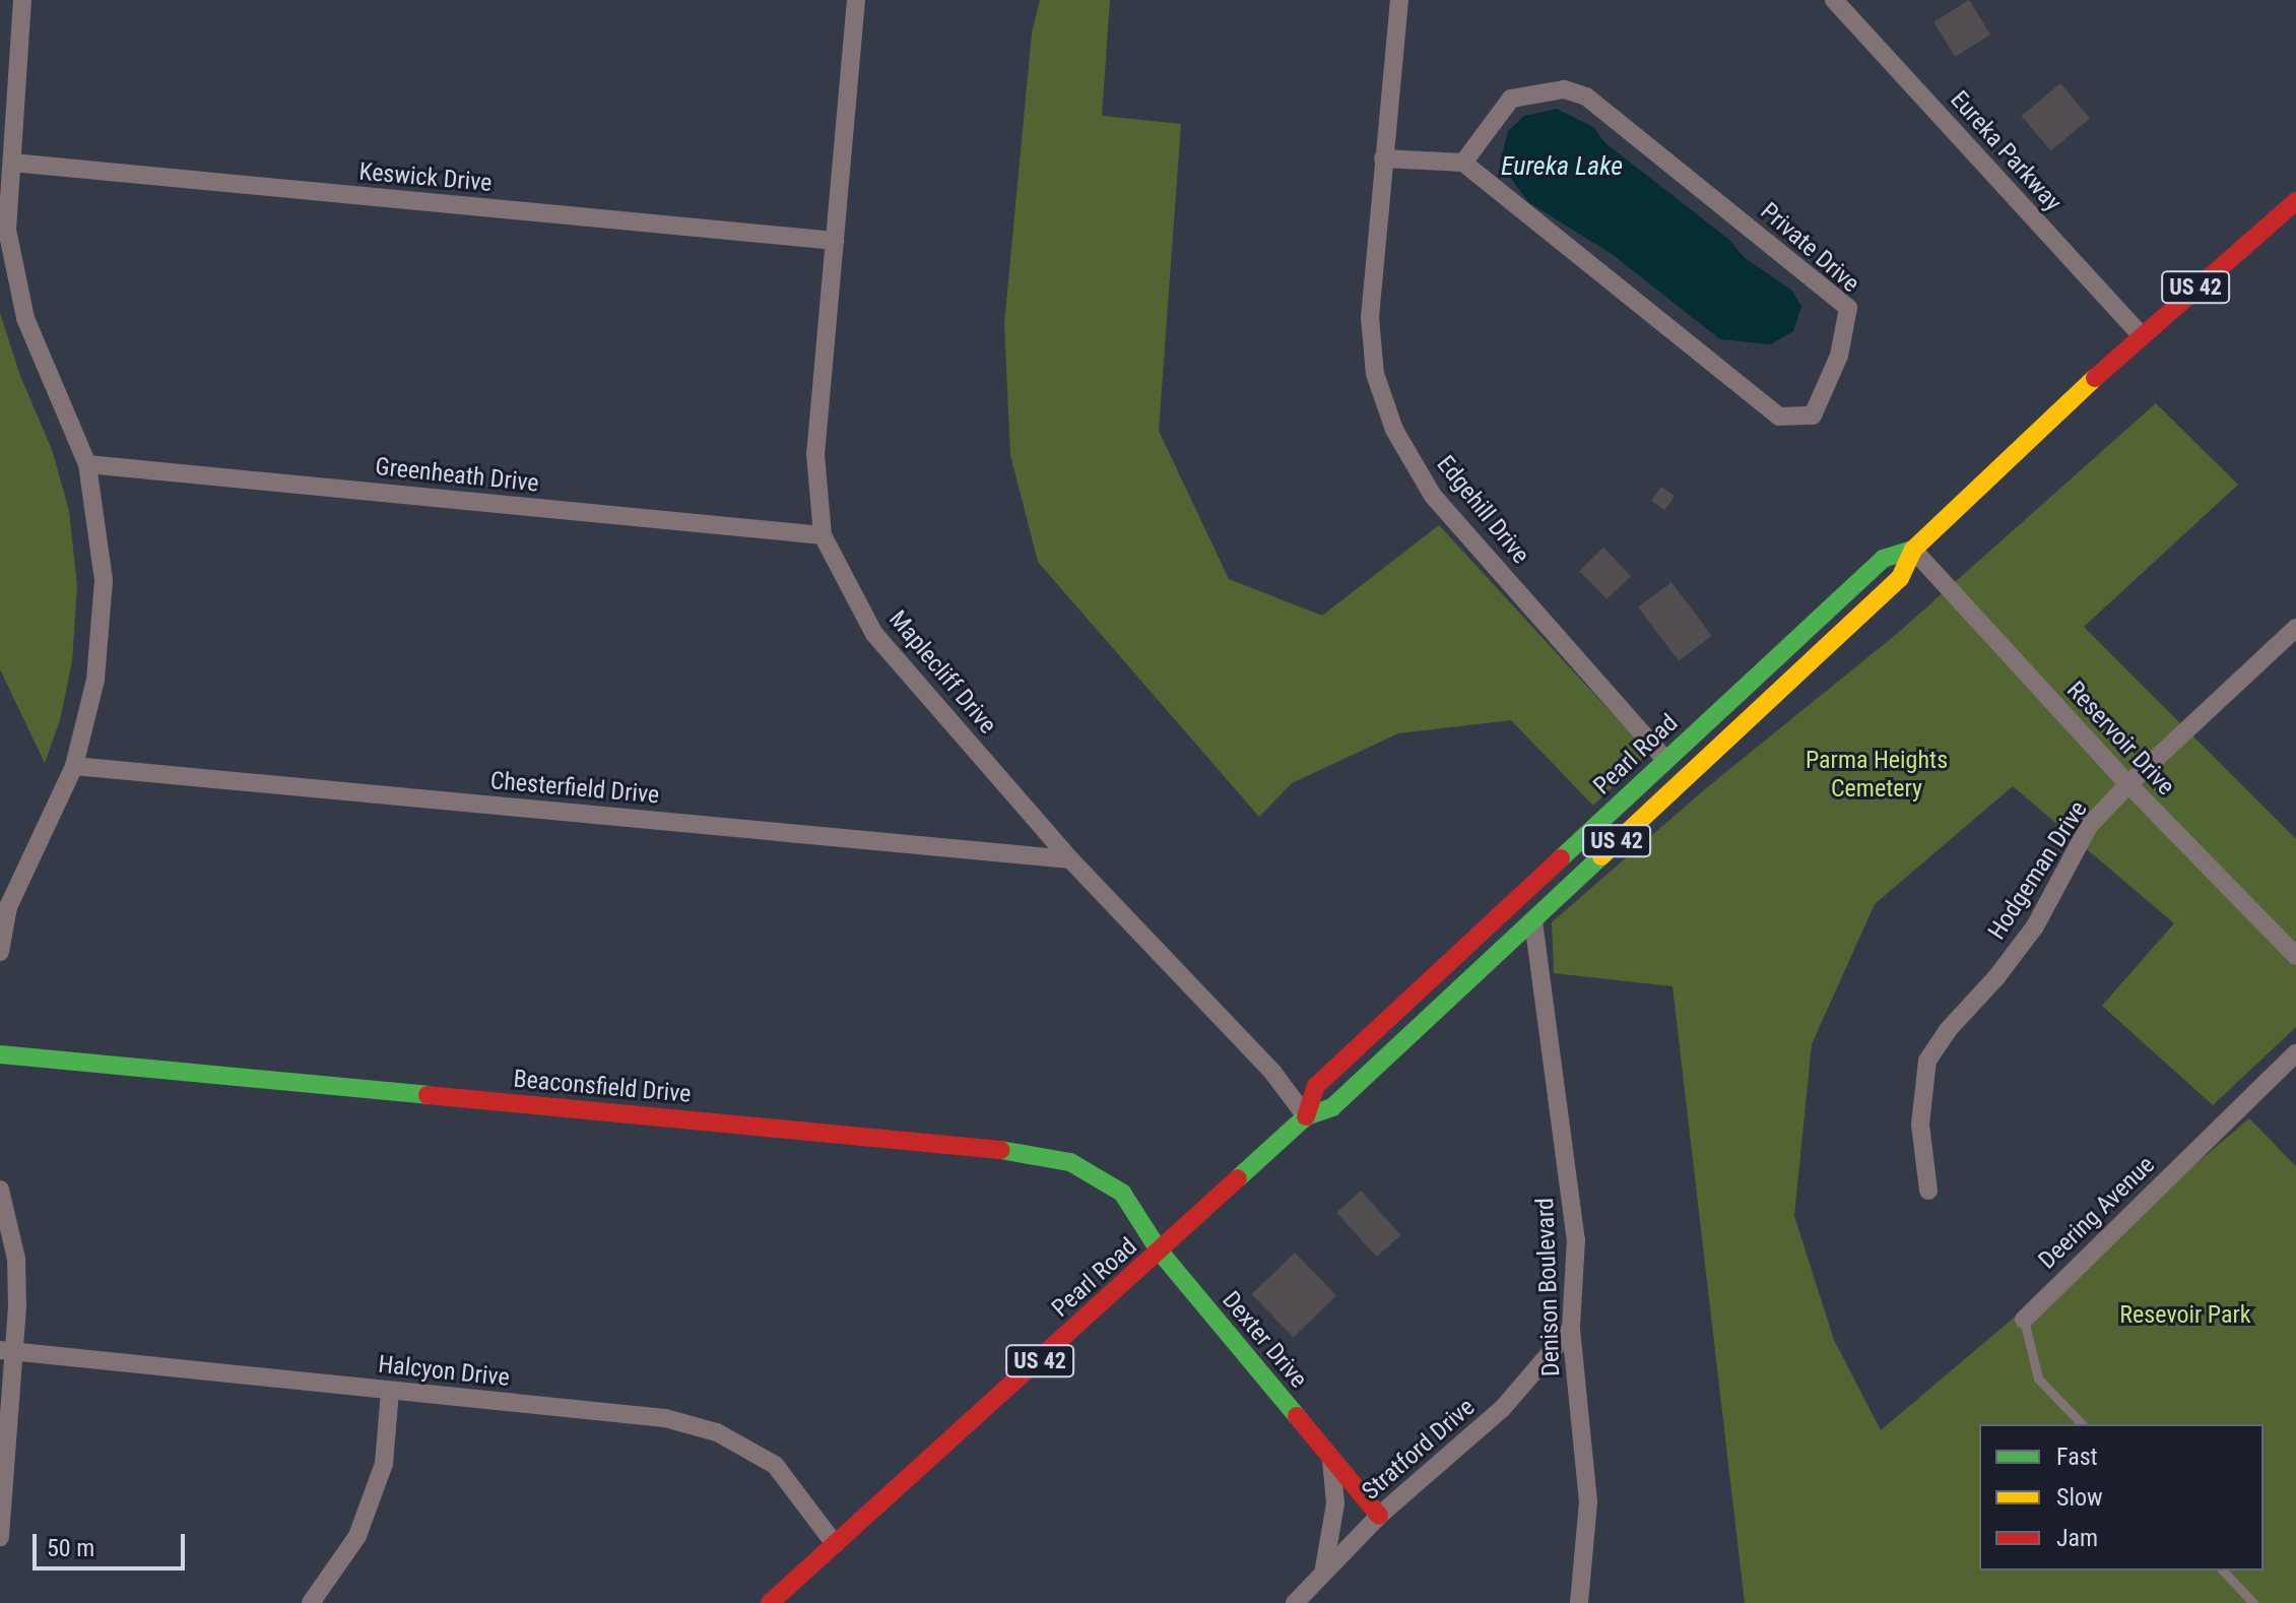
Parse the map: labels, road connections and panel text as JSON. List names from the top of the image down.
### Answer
{
  "streets": {
    "main road": [
      "US 42",
      "Pearl Road",
      "Beaconsfield Drive",
      "Dexter Drive"
    ],
    "street": [
      "Eureka Parkway",
      "Keswick Drive",
      "Private Drive",
      "Greenheath Drive",
      "Edgehill Drive",
      "Maplecliff Drive",
      "Reservoir Drive",
      "Chesterfield Drive",
      "Hodgeman Drive",
      "Deering Avenue",
      "Denison Boulevard",
      "Halcyon Drive",
      "Stratford Drive"
    ]
  },
  "crossings": [
    ["Eureka Parkway", "Pearl Road"],
    ["Keswick Drive", "Maplecliff Drive"],
    ["Greenheath Drive", "Maplecliff Drive"],
    ["Edgehill Drive", "Pearl Road"],
    ["Maplecliff Drive", "Pearl Road"],
    ["Maplecliff Drive", "Chesterfield Drive"],
    ["Reservoir Drive", "Pearl Road"],
    ["Reservoir Drive", "Hodgeman Drive"],
    ["Pearl Road", "Beaconsfield Drive"],
    ["Pearl Road", "Denison Boulevard"],
    ["Pearl Road", "Dexter Drive"],
    ["Pearl Road", "Halcyon Drive"],
    ["Beaconsfield Drive", "Dexter Drive"],
    ["Denison Boulevard", "Stratford Drive"],
    ["Dexter Drive", "Stratford Drive"]
  ],
  "water": ["Eureka Lake"],
  "parks": ["Parma Heights Cemetery", "Resevoir Park"],
  "legend": ["Fast", "Slow", "Jam"],
  "scale_bar": "50 m"
}
